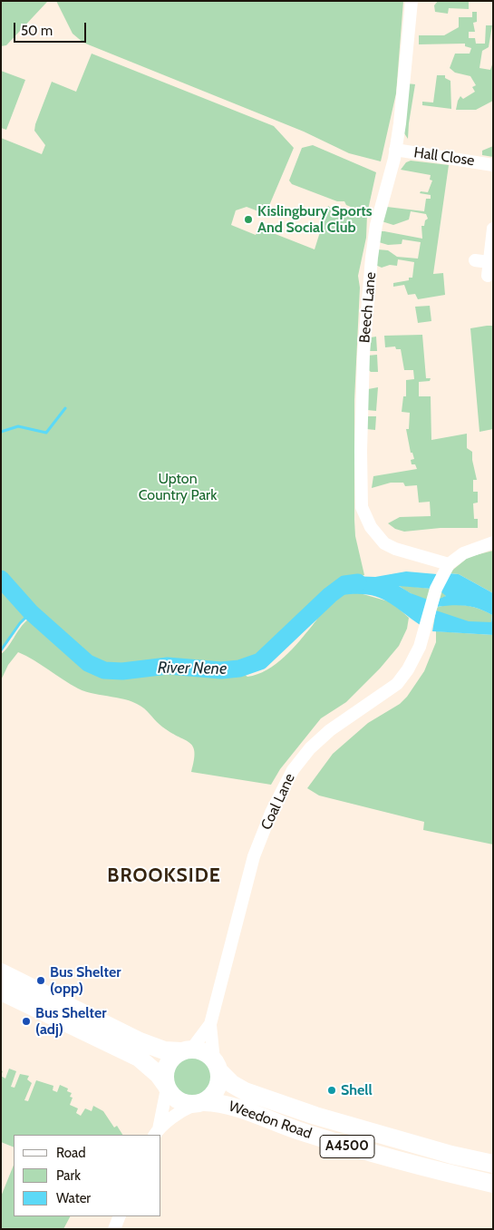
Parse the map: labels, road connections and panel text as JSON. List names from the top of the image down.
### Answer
{
  "streets": {
    "highway": ["Weedon Road", "A4500"],
    "street": ["Hall Close", "Beech Lane", "Coal Lane"]
  },
  "crossings": [
    ["Hall Close", "Beech Lane"],
    ["Beech Lane", "Coal Lane"],
    ["Coal Lane", "Weedon Road"]
  ],
  "districts": ["BROOKSIDE"],
  "water": ["River Nene"],
  "parks": ["Upton Country Park"],
  "places": [
    "Kislingbury Sports And Social Club",
    "Bus Shelter (opp)",
    "Bus Shelter (adj)",
    "Shell"
  ],
  "legend": ["Road", "Park", "Water"],
  "scale_bar": "50 m"
}
